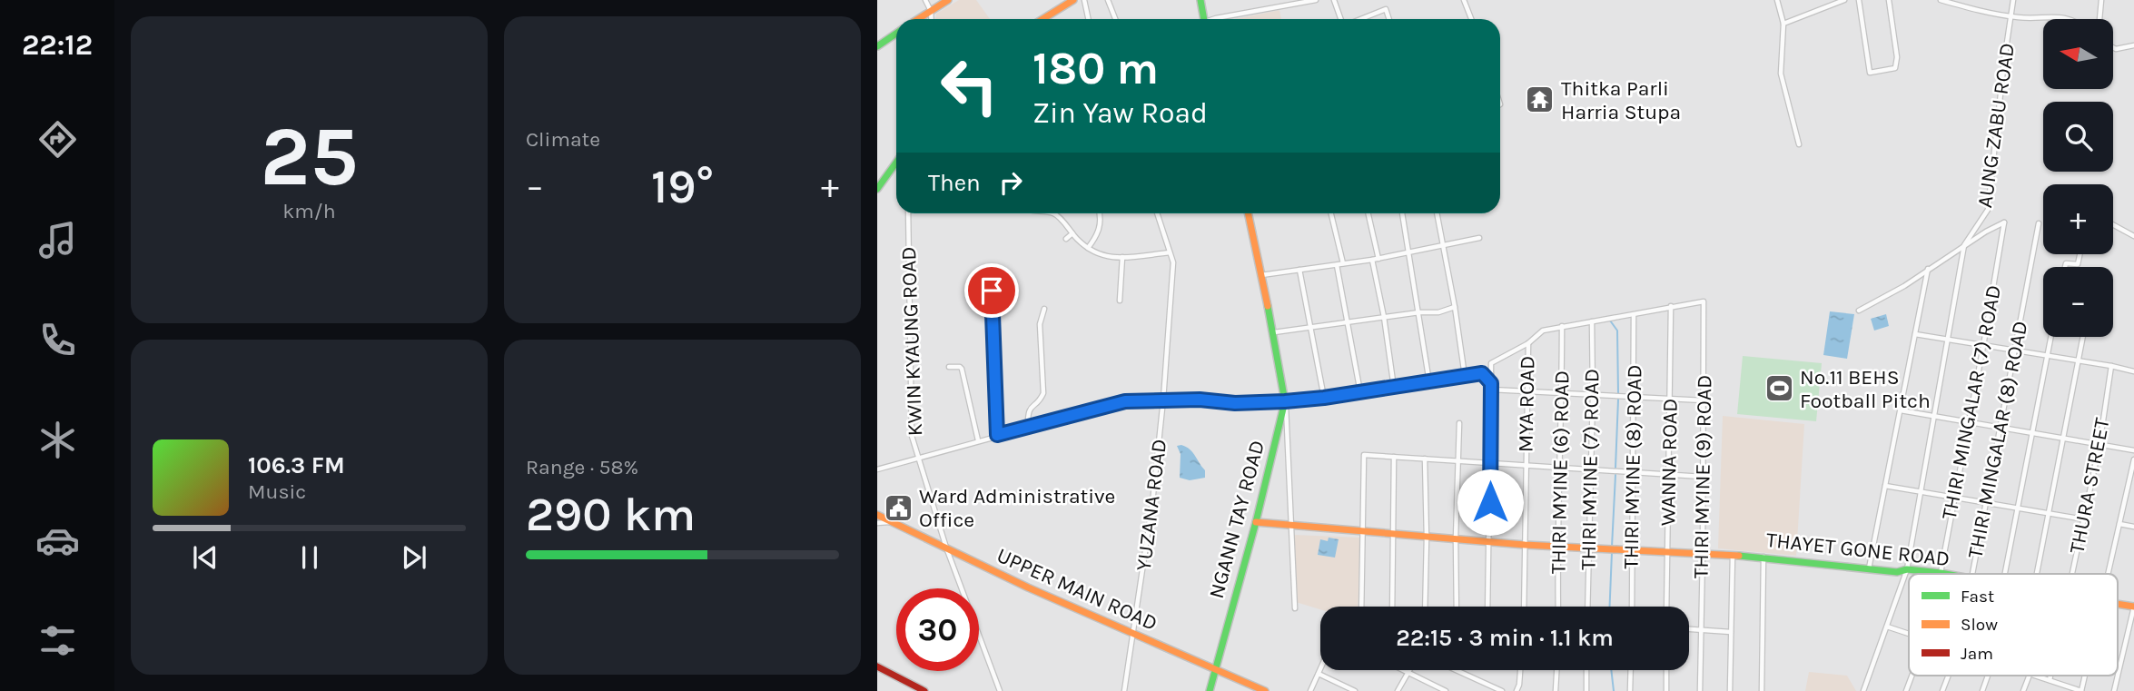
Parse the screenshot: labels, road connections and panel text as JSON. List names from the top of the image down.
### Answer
{
  "streets": {
    "main road": ["NGANN TAY ROAD", "THAYET GONE ROAD", "UPPER MAIN ROAD"],
    "street": [
      "AUNG ZABU ROAD",
      "KWIN KYAUNG ROAD",
      "THIRI MINGALAR (7) ROAD",
      "MYA ROAD",
      "THIRI MINGALAR (8) ROAD",
      "WANNA ROAD",
      "THIRI MYINE (8) ROAD",
      "THIRI MYINE (7) ROAD",
      "THIRI MYINE (6) ROAD",
      "THIRI MYINE (9) ROAD",
      "THURA STREET",
      "YUZANA ROAD"
    ]
  },
  "crossings": [
    ["AUNG ZABU ROAD", "THIRI MINGALAR (7) ROAD"],
    ["AUNG ZABU ROAD", "THAYET GONE ROAD"],
    ["KWIN KYAUNG ROAD", "UPPER MAIN ROAD"],
    ["THIRI MINGALAR (7) ROAD", "THAYET GONE ROAD"],
    ["MYA ROAD", "THAYET GONE ROAD"],
    ["WANNA ROAD", "THIRI MYINE (9) ROAD"],
    ["WANNA ROAD", "THAYET GONE ROAD"],
    ["THIRI MYINE (8) ROAD", "THAYET GONE ROAD"],
    ["THIRI MYINE (7) ROAD", "THAYET GONE ROAD"],
    ["THIRI MYINE (6) ROAD", "THAYET GONE ROAD"],
    ["THIRI MYINE (9) ROAD", "THAYET GONE ROAD"],
    ["YUZANA ROAD", "UPPER MAIN ROAD"],
    ["NGANN TAY ROAD", "THAYET GONE ROAD"],
    ["NGANN TAY ROAD", "UPPER MAIN ROAD"]
  ],
  "places": {
    "temple": ["Thitka Parli Harria Stupa"],
    "sports": ["No.11 BEHS Football Pitch"],
    "public building": ["Ward Administrative Office"]
  },
  "legend": ["Fast", "Slow", "Jam"],
  "north": "left",
  "page": {
    "tabs": "22:12",
    "tile": [
      ["25", "km/h"],
      "Climate",
      ["Range · 58%", "290 km"]
    ],
    "map_buttons": ["+", "−"],
    "turn": ["180 m", "Zin Yaw Road"],
    "then": "Then",
    "heat": ["−", "19°", "+"],
    "song": ["106.3 FM", "Music"],
    "limit": "30",
    "trip": "22:15 · 3 min · 1.1 km"
  }
}
